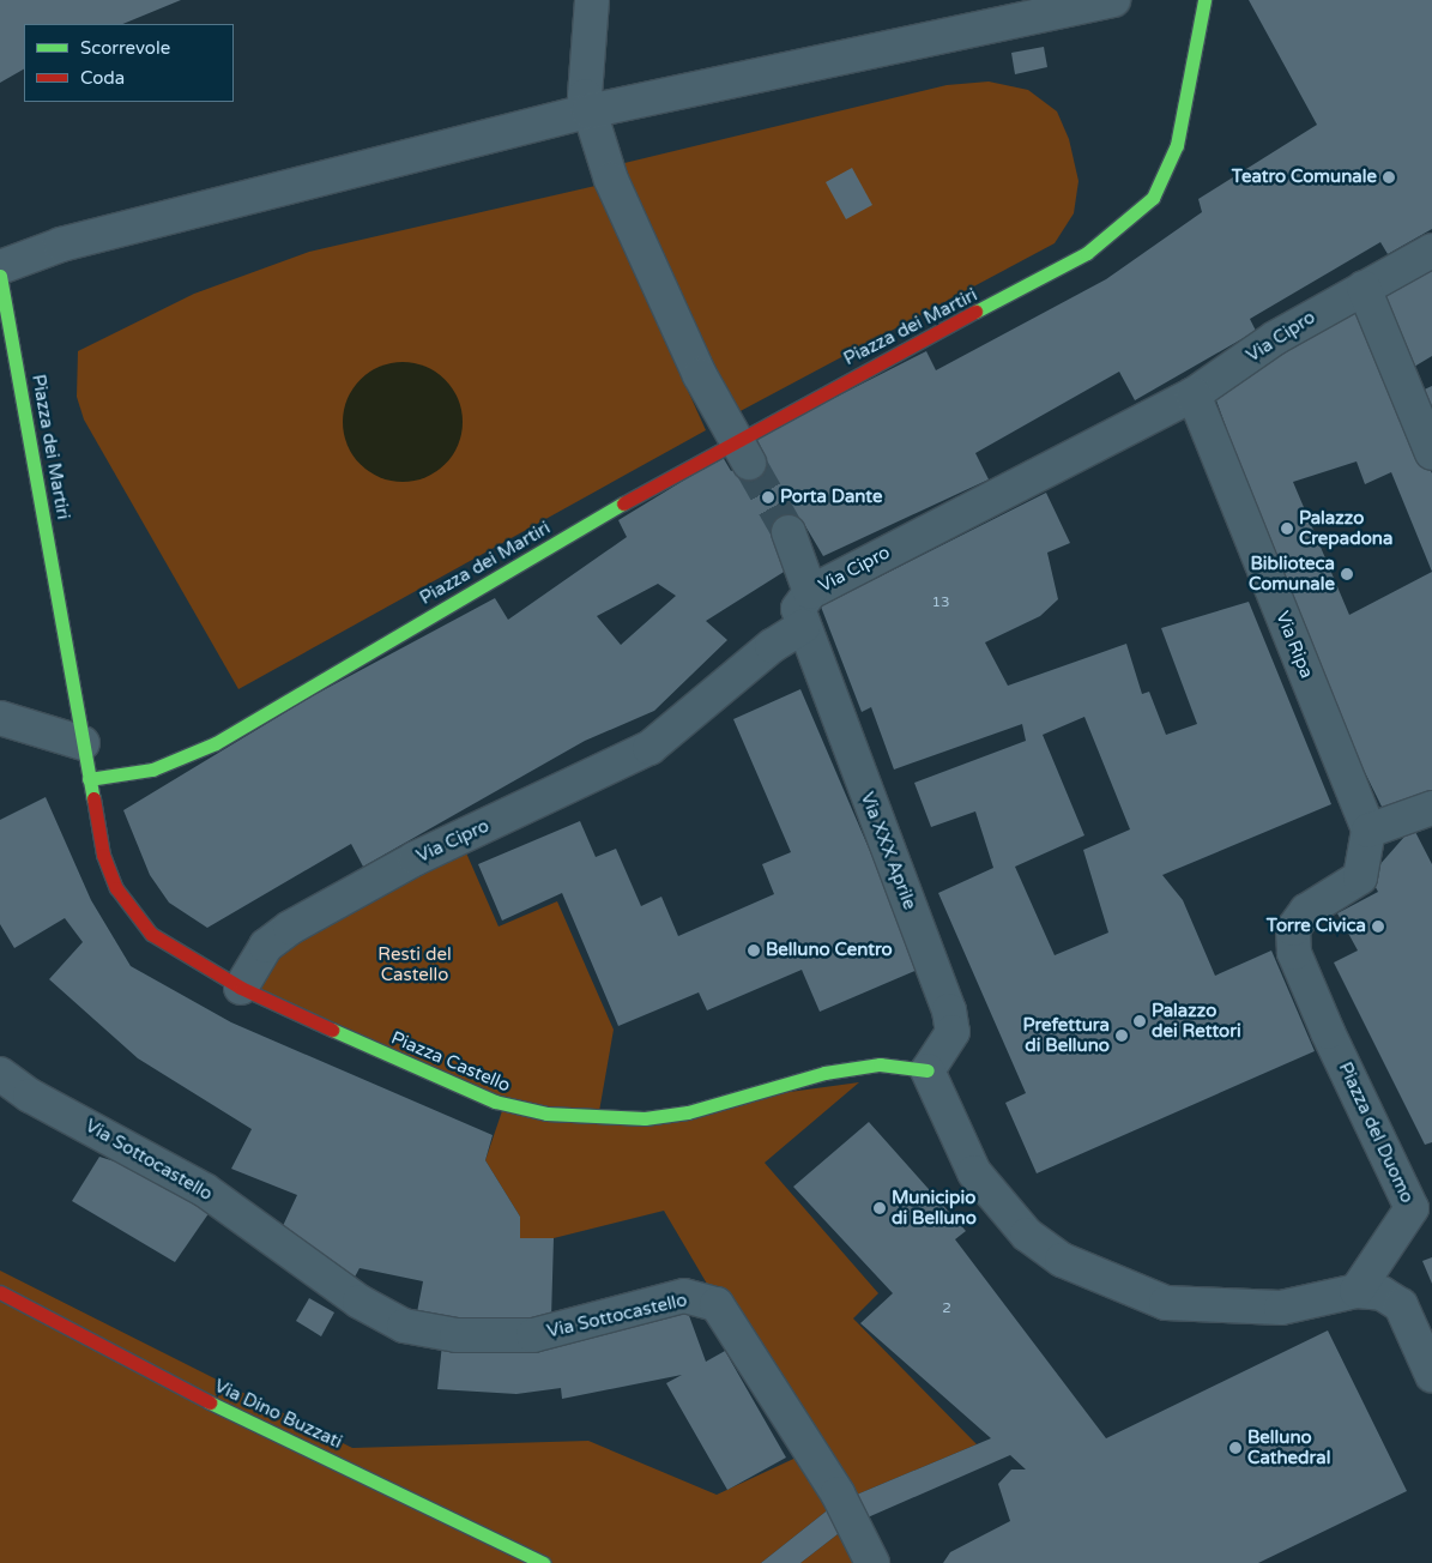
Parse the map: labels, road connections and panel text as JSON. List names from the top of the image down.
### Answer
{
  "streets": {
    "street": [
      "Piazza dei Martiri",
      "Via Cipro",
      "Via Ripa",
      "Via XXX Aprile",
      "Piazza Castello",
      "Piazza del Duomo",
      "Via Sottocastello",
      "Via Dino Buzzati"
    ]
  },
  "crossings": [
    ["Piazza dei Martiri", "Piazza Castello"],
    ["Via Cipro", "Via Ripa"],
    ["Via Cipro", "Via XXX Aprile"],
    ["Via Cipro", "Piazza Castello"],
    ["Via Ripa", "Piazza del Duomo"],
    ["Via XXX Aprile", "Piazza Castello"]
  ],
  "parks": ["Resti del Castello"],
  "places": [
    "Teatro Comunale",
    "Porta Dante",
    "Palazzo Crepadona",
    "Biblioteca Comunale",
    "Torre Civica",
    "Belluno Centro",
    "Palazzo dei Rettori",
    "Prefettura di Belluno",
    "Municipio di Belluno",
    "Belluno Cathedral"
  ],
  "house_numbers": ["13", "2"],
  "legend": ["Scorrevole", "Coda"]
}
